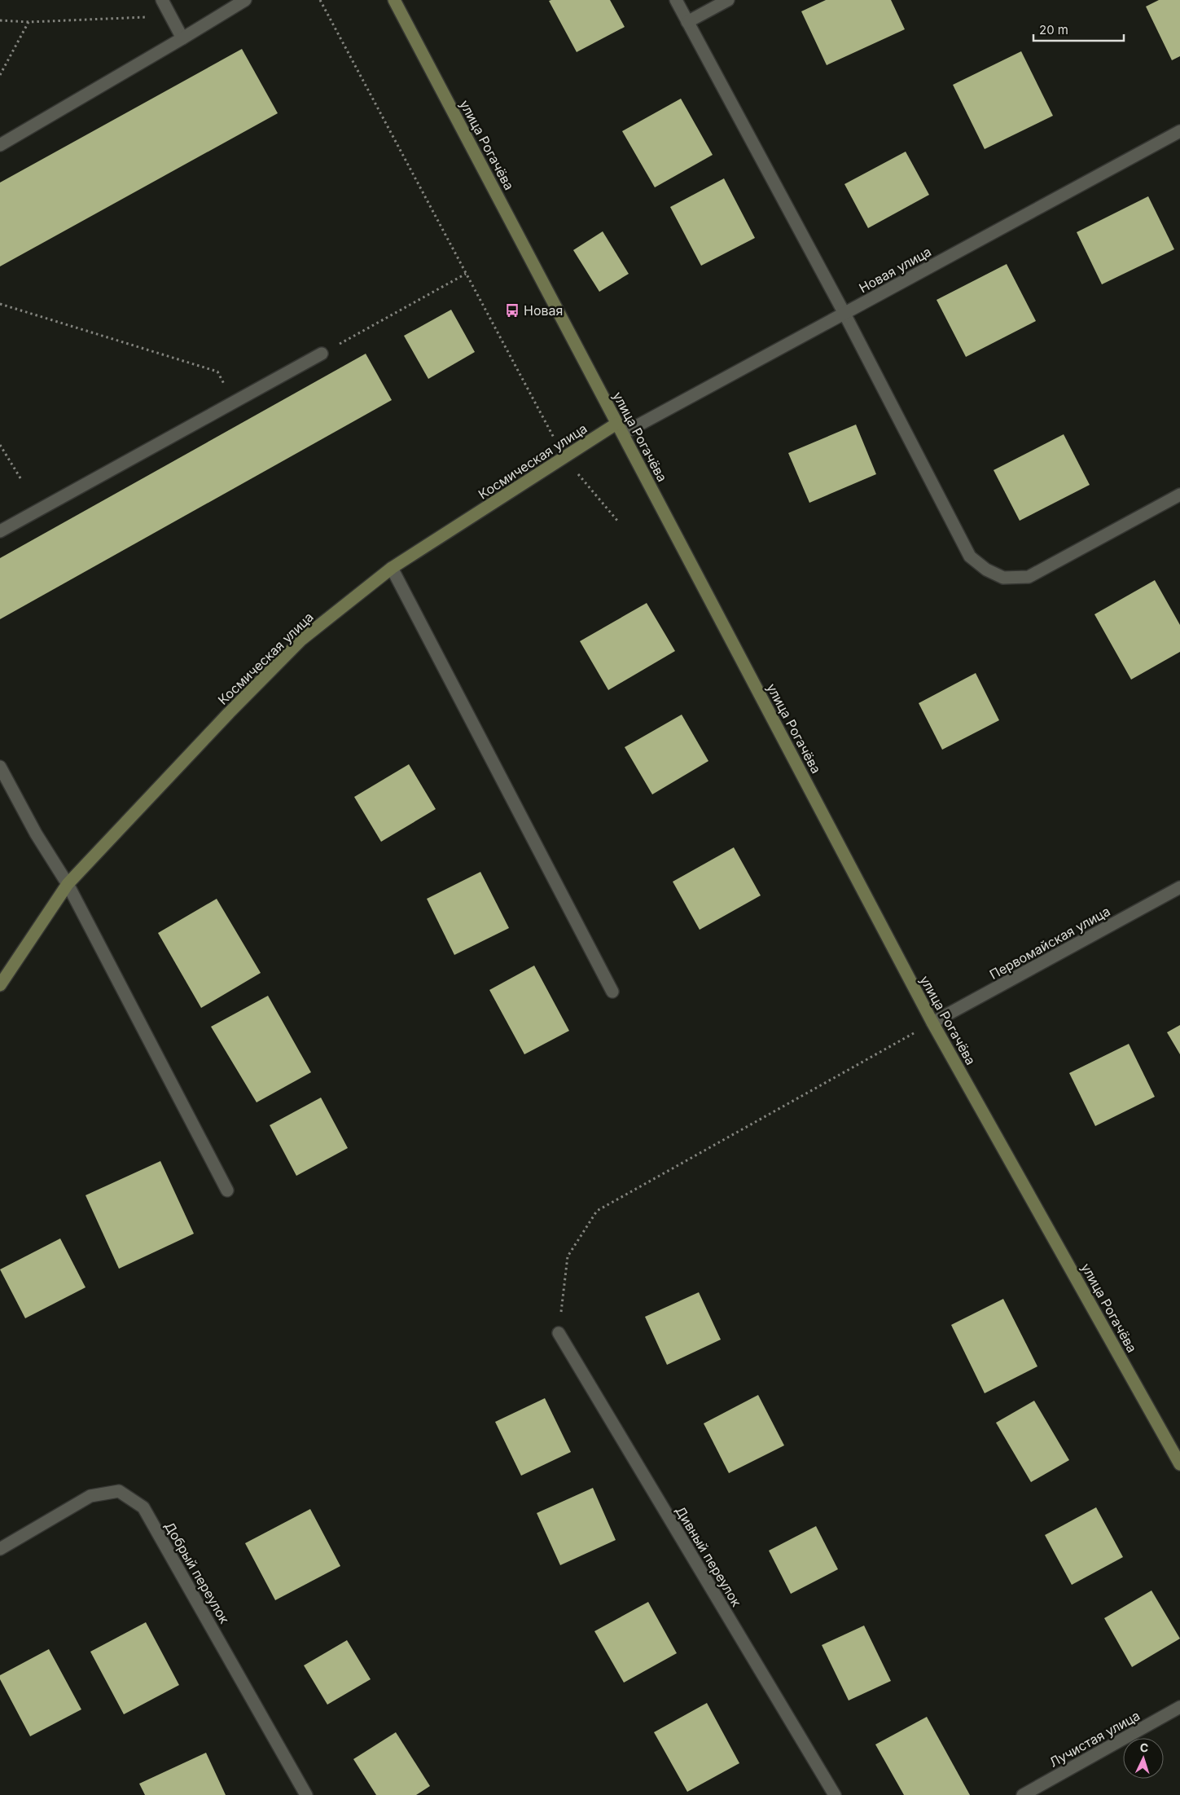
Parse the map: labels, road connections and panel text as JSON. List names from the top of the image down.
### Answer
{
  "streets": {
    "street": [
      "улица Рогачёва",
      "Новая улица",
      "Космическая улица",
      "Первомайская улица",
      "Дивный переулок",
      "Добрый переулок",
      "Лучистая улица"
    ]
  },
  "crossings": [
    ["улица Рогачёва", "Новая улица"],
    ["улица Рогачёва", "Космическая улица"],
    ["улица Рогачёва", "Первомайская улица"],
    ["Новая улица", "Космическая улица"]
  ],
  "places": {
    "bus stop": ["Новая"]
  },
  "scale_bar": "20 m",
  "north": "top"
}
